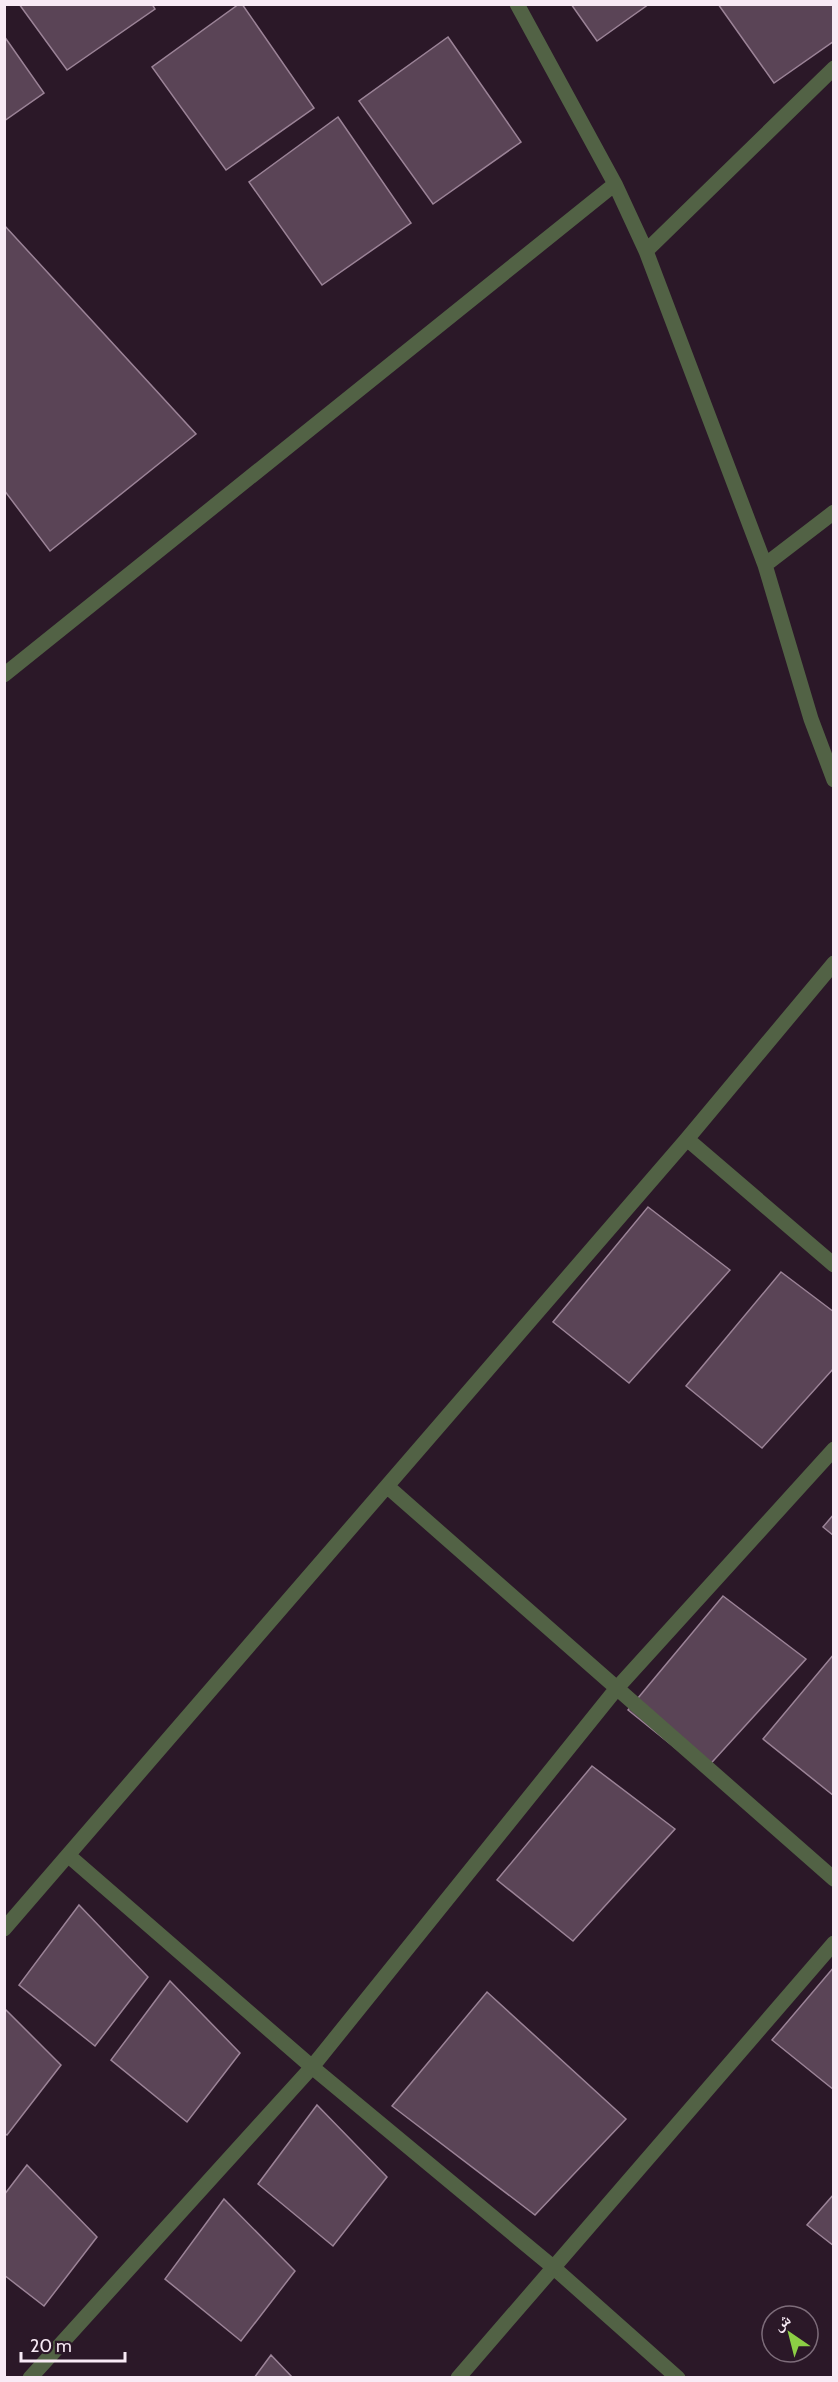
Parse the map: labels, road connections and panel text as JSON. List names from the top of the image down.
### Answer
{
  "scale_bar": "20 m",
  "north": "top left"
}
